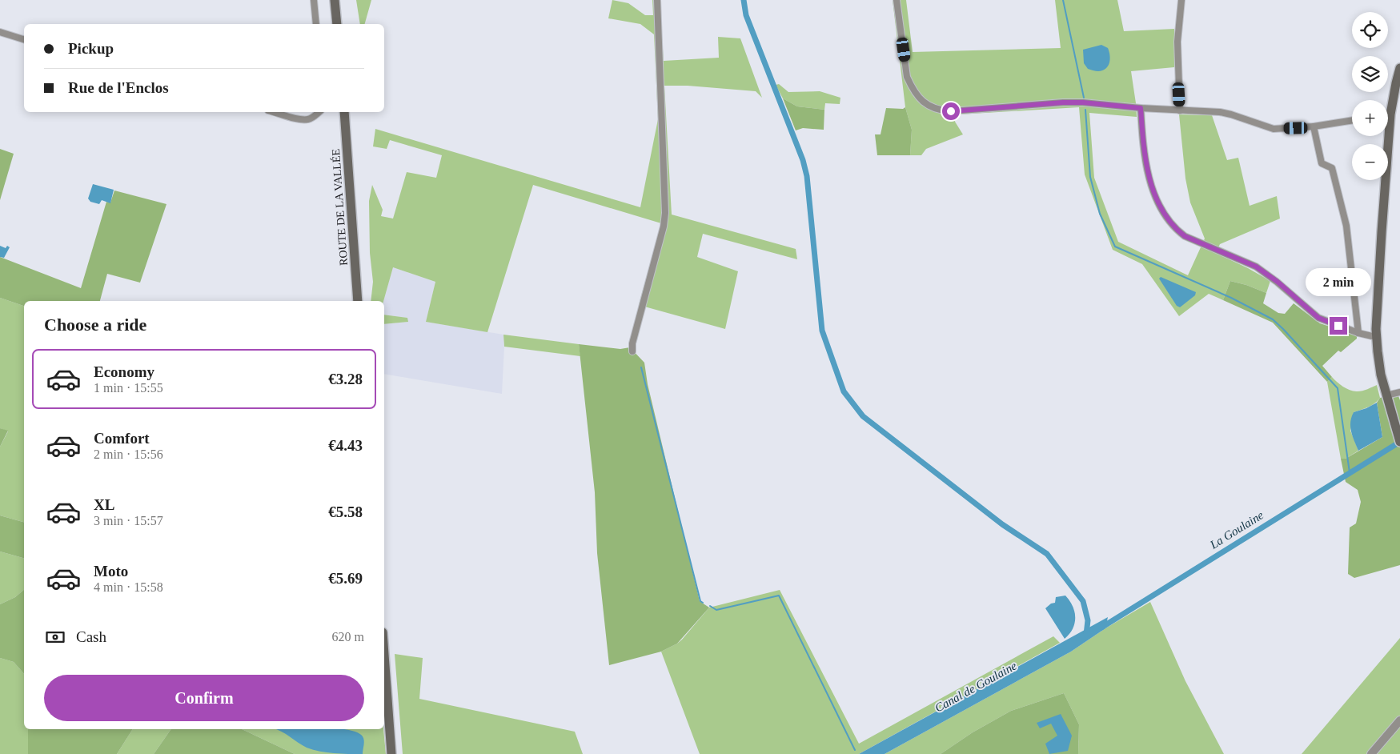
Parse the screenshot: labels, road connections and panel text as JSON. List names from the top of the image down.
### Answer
{
  "streets": {
    "main road": ["ROUTE DE LA VALLÉE"]
  },
  "water": ["La Goulaine", "Canal de Goulaine"],
  "page": {
    "map_buttons": ["+", "−"],
    "banner": ["Pickup", "Rue de l'Enclos"],
    "bubble": "2 min",
    "heading": "Choose a ride",
    "list": [
      {
        "name": "Economy",
        "note": "1 min · 15:55",
        "value": "€3.28"
      },
      {
        "name": "Comfort",
        "note": "2 min · 15:56",
        "value": "€4.43"
      },
      {
        "name": "XL",
        "note": "3 min · 15:57",
        "value": "€5.58"
      },
      {
        "name": "Moto",
        "note": "4 min · 15:58",
        "value": "€5.69"
      }
    ],
    "pay": ["Cash", "620 m"],
    "buttons": "Confirm"
  }
}
